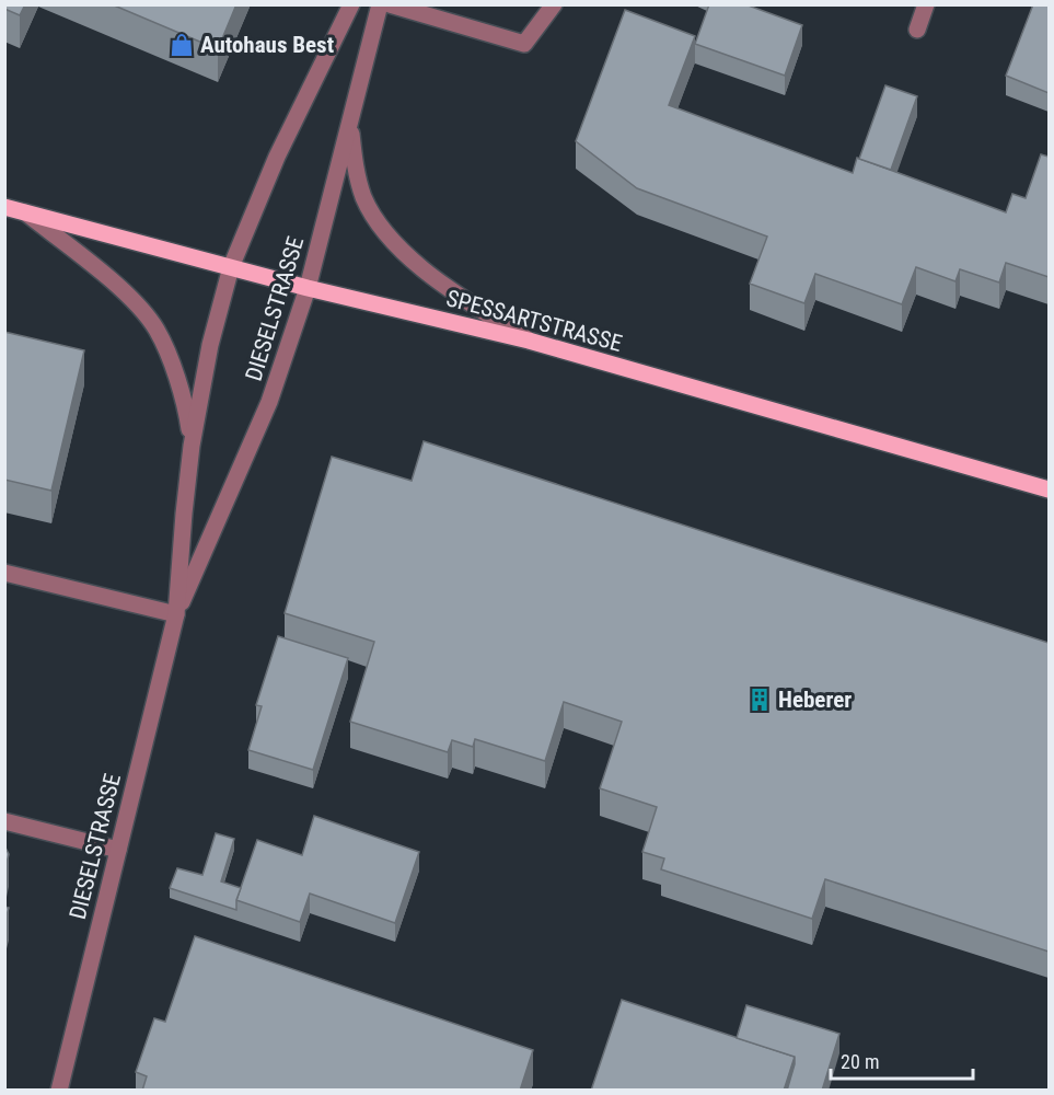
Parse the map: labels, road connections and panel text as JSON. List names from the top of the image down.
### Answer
{
  "streets": {
    "main road": ["SPESSARTSTRASSE"],
    "street": ["DIESELSTRASSE"]
  },
  "crossings": [
    ["DIESELSTRASSE", "SPESSARTSTRASSE"]
  ],
  "places": {
    "shop": ["Autohaus Best"],
    "building": ["Heberer"]
  },
  "scale_bar": "20 m"
}
